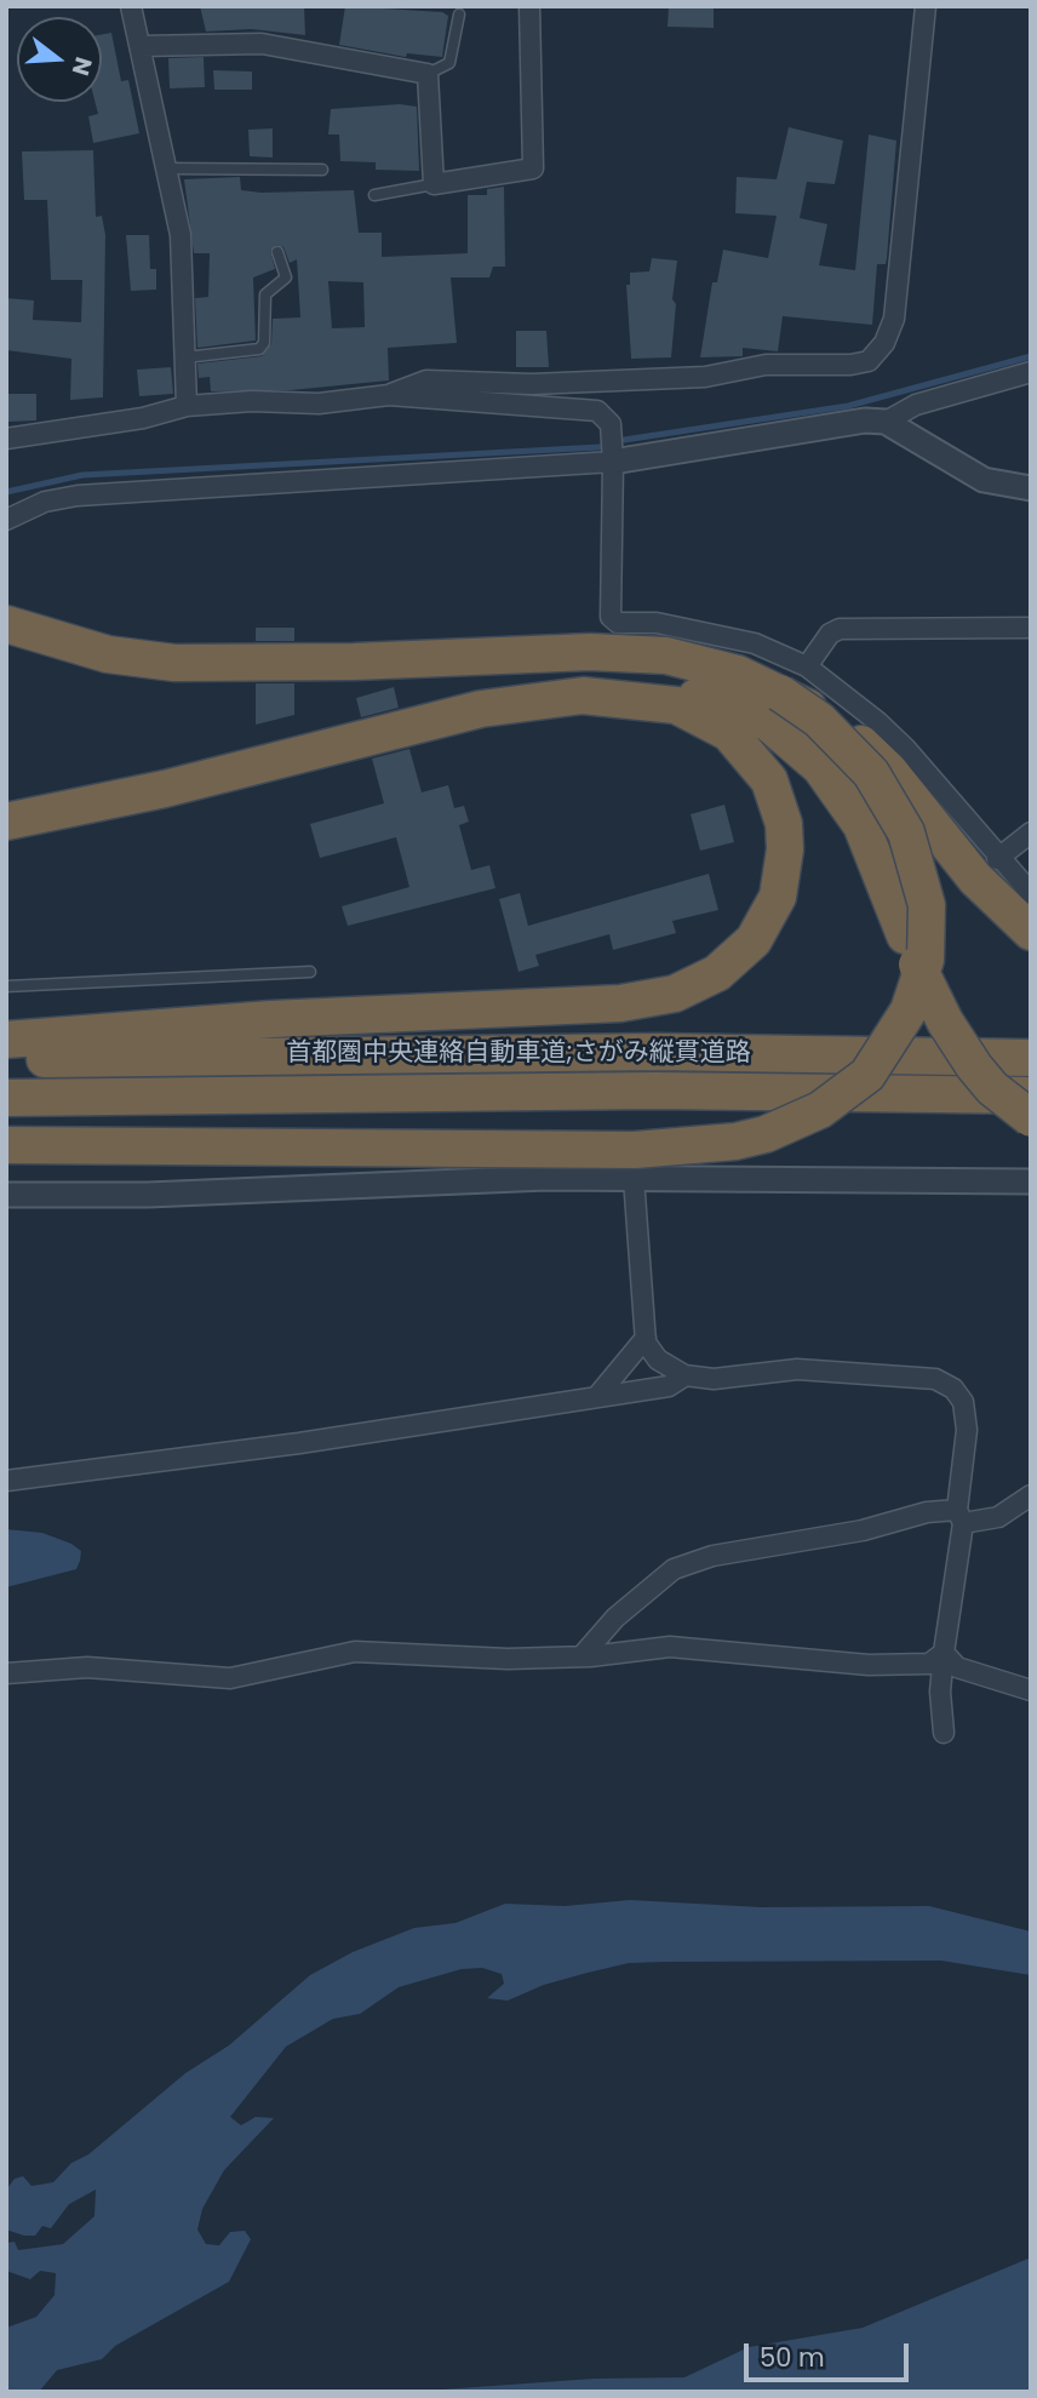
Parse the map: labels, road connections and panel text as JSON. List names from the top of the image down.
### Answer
{
  "streets": {
    "highway": ["首都圏中央連絡自動車道;さがみ縦貫道路"]
  },
  "scale_bar": "50 m",
  "north": "right"
}
